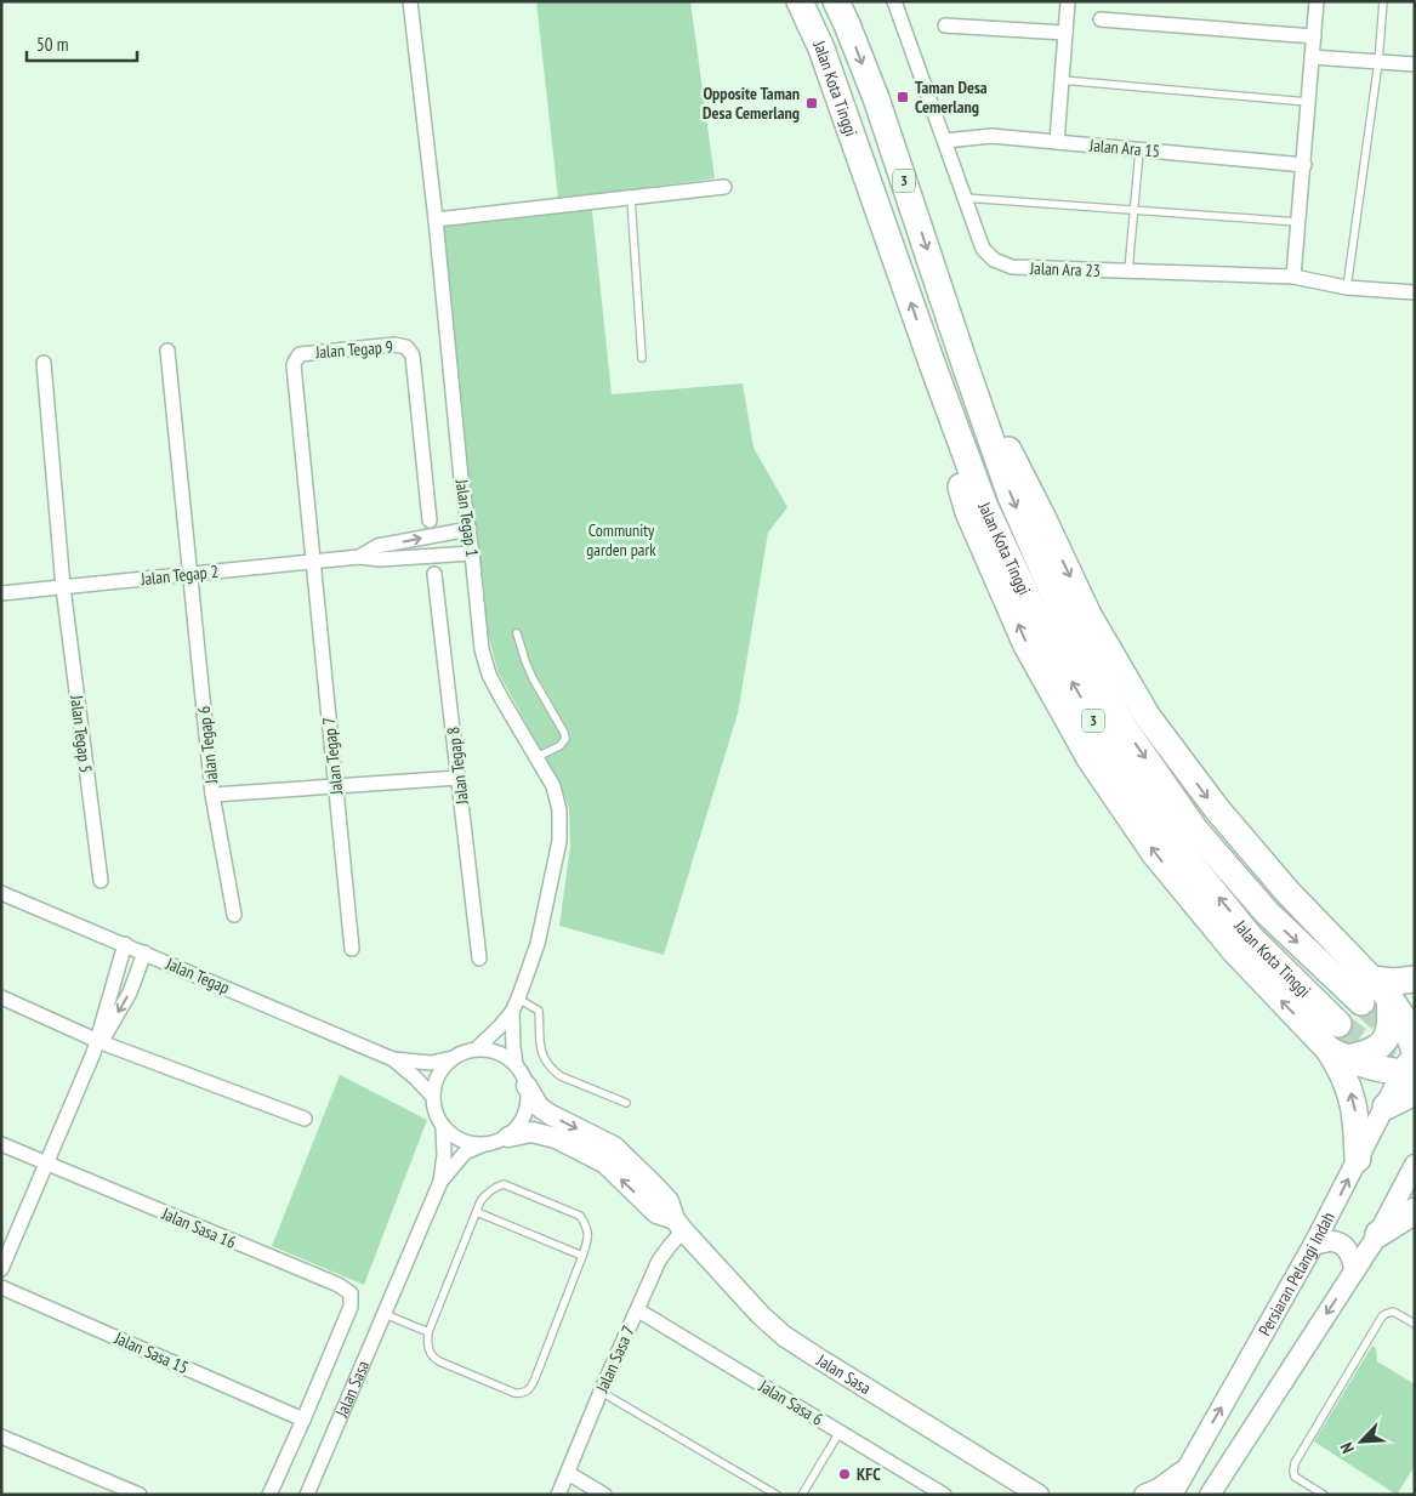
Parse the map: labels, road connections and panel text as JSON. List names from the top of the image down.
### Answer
{
  "streets": {
    "highway": ["Jalan Kota Tinggi", "3"],
    "main road": ["Persiaran Pelangi Indah", "Jalan Sasa"],
    "street": [
      "Jalan Ara 15",
      "Jalan Ara 23",
      "Jalan Tegap 9",
      "Jalan Tegap 1",
      "Jalan Tegap 2",
      "Jalan Tegap 5",
      "Jalan Tegap 6",
      "Jalan Tegap 7",
      "Jalan Tegap 8",
      "Jalan Tegap",
      "Jalan Sasa 16",
      "Jalan Sasa 15",
      "Jalan Sasa 7",
      "Jalan Sasa 6"
    ]
  },
  "crossings": [
    ["Jalan Ara 15", "Jalan Ara 23"],
    ["Jalan Tegap 9", "Jalan Tegap 2"],
    ["Jalan Tegap 9", "Jalan Tegap 7"],
    ["Jalan Tegap 1", "Jalan Tegap 2"],
    ["Jalan Tegap 1", "Jalan Tegap"],
    ["Jalan Tegap 1", "Jalan Sasa"],
    ["Jalan Tegap 2", "Jalan Tegap 5"],
    ["Jalan Tegap 2", "Jalan Tegap 6"],
    ["Jalan Tegap 2", "Jalan Tegap 7"],
    ["Jalan Tegap", "Jalan Sasa"],
    ["Jalan Sasa 16", "Jalan Sasa 15"],
    ["Jalan Sasa 7", "Jalan Sasa"],
    ["Jalan Sasa 7", "Jalan Sasa 6"]
  ],
  "parks": ["Community garden park"],
  "places": {
    "transit": ["Taman Desa Cemerlang", "Opposite Taman Desa Cemerlang"],
    "other": ["KFC"]
  },
  "scale_bar": "50 m",
  "north": "bottom left"
}
